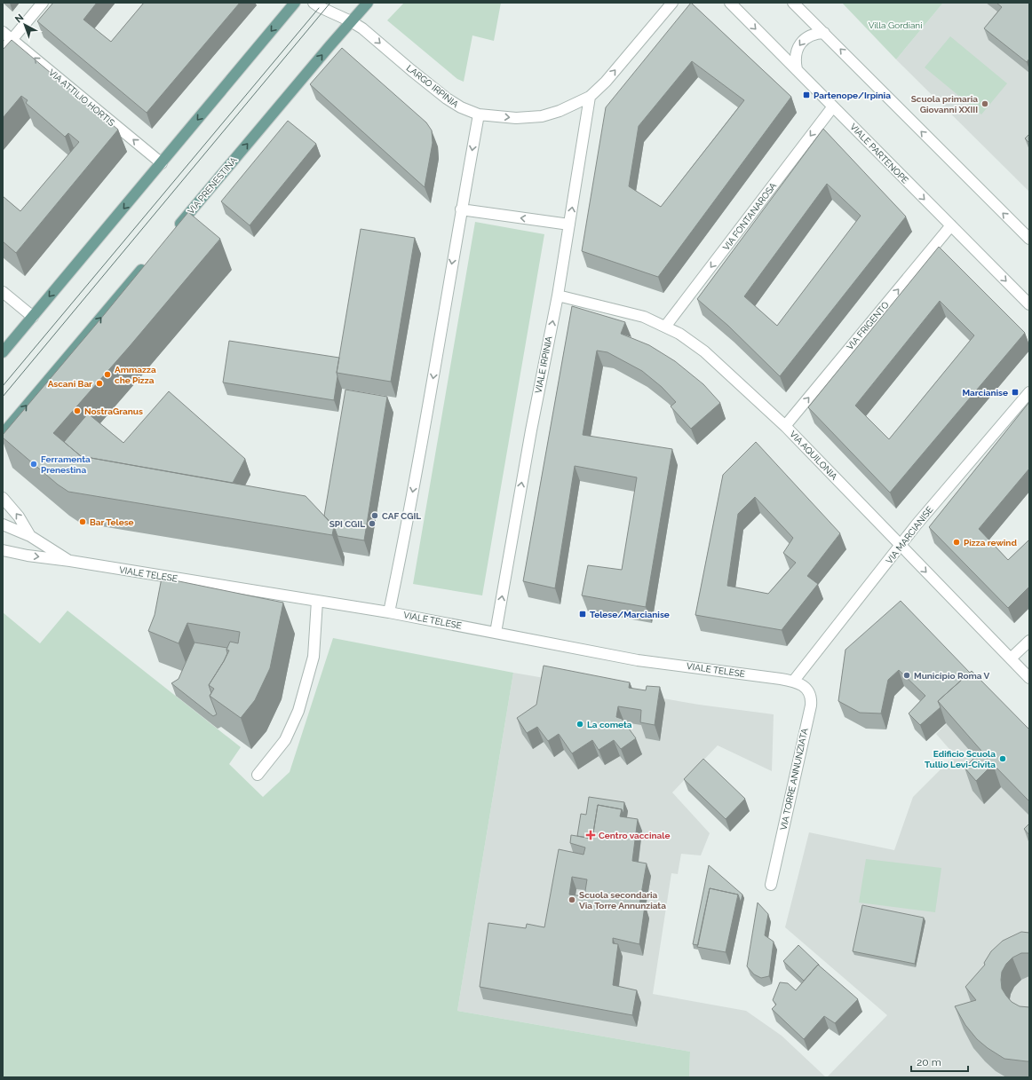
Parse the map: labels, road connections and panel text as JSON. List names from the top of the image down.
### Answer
{
  "streets": {
    "main road": ["VIA PRENESTINA"],
    "street": [
      "LARGO IRPINIA",
      "VIA ATTILIO HORTIS",
      "VIALE PARTENOPE",
      "VIA FONTANAROSA",
      "VIA FRIGENTO",
      "VIALE IRPINIA",
      "VIA AQUILONIA",
      "VIA MARCIANISE",
      "VIALE TELESE",
      "VIA TORRE ANNUNZIATA"
    ]
  },
  "crossings": [
    ["LARGO IRPINIA", "VIA PRENESTINA"],
    ["LARGO IRPINIA", "VIALE IRPINIA"],
    ["VIALE PARTENOPE", "VIA FONTANAROSA"],
    ["VIALE PARTENOPE", "VIA FRIGENTO"],
    ["VIA FONTANAROSA", "VIA AQUILONIA"],
    ["VIA FRIGENTO", "VIA AQUILONIA"],
    ["VIALE IRPINIA", "VIA AQUILONIA"],
    ["VIALE IRPINIA", "VIALE TELESE"],
    ["VIA AQUILONIA", "VIA MARCIANISE"],
    ["VIA MARCIANISE", "VIALE TELESE"],
    ["VIA MARCIANISE", "VIA TORRE ANNUNZIATA"],
    ["VIALE TELESE", "VIA TORRE ANNUNZIATA"]
  ],
  "one_way": [
    "LARGO IRPINIA",
    "VIA ATTILIO HORTIS",
    "VIA FONTANAROSA",
    "VIA FRIGENTO",
    "VIALE IRPINIA"
  ],
  "parks": ["Villa Gordiani"],
  "places": {
    "transit": ["Partenope/Irpinia", "Marcianise", "Telese/Marcianise"],
    "other": [
      "Scuola primaria Giovanni XXIII",
      "Ammazza che Pizza",
      "Ascani Bar",
      "NostraGranus",
      "Ferramenta Prenestina",
      "CAF CGIL",
      "Bar Telese",
      "SPI CGIL",
      "Pizza rewind",
      "Municipio Roma V",
      "La cometa",
      "Edificio Scuola Tullio Levi-Civita",
      "Scuola secondaria Via Torre Annunziata"
    ],
    "health": ["Centro vaccinale"]
  },
  "scale_bar": "20 m",
  "north": "top left"
}
